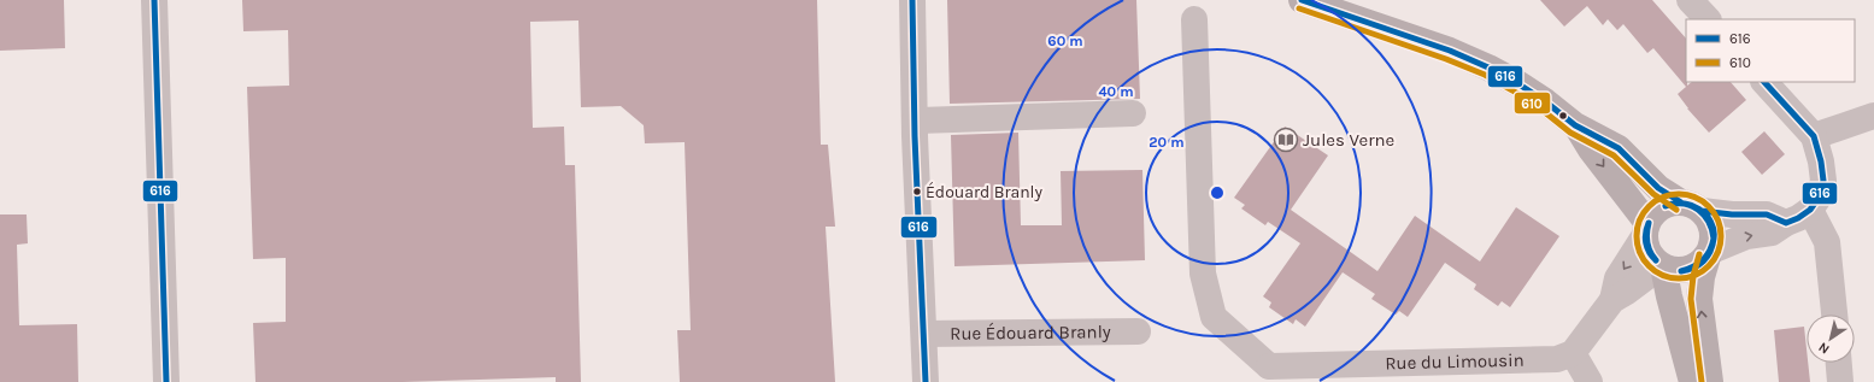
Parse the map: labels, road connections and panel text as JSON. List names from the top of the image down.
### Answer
{
  "streets": {
    "street": ["Rue Édouard Branly", "Rue du Limousin"]
  },
  "places": {
    "library": ["Jules Verne"],
    "other": ["Édouard Branly"]
  },
  "lines": ["transit line 616", "transit line 610"],
  "legend": ["616", "610"],
  "north": "bottom left",
  "rings": ["60 m", "40 m", "20 m"]
}
